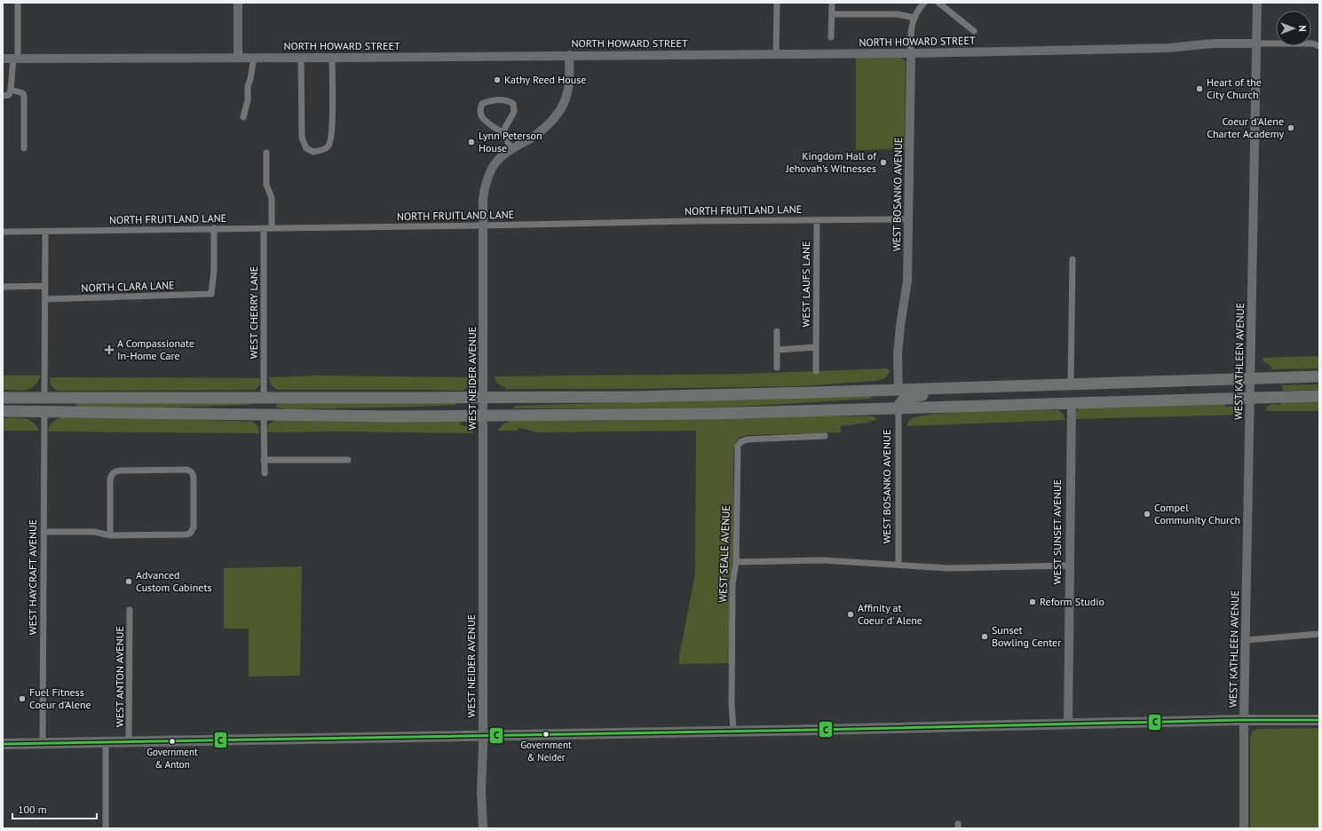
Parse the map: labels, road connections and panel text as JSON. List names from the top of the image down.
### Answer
{
  "streets": {
    "street": [
      "NORTH HOWARD STREET",
      "WEST BOSANKO AVENUE",
      "NORTH FRUITLAND LANE",
      "WEST LAUFS LANE",
      "NORTH CLARA LANE",
      "WEST CHERRY LANE",
      "WEST KATHLEEN AVENUE",
      "WEST NEIDER AVENUE",
      "WEST SUNSET AVENUE",
      "WEST SEALE AVENUE",
      "WEST HAYCRAFT AVENUE",
      "WEST ANTON AVENUE"
    ]
  },
  "crossings": [
    ["NORTH HOWARD STREET", "WEST BOSANKO AVENUE"],
    ["NORTH HOWARD STREET", "WEST KATHLEEN AVENUE"],
    ["NORTH HOWARD STREET", "WEST NEIDER AVENUE"],
    ["WEST BOSANKO AVENUE", "NORTH FRUITLAND LANE"],
    ["NORTH FRUITLAND LANE", "WEST LAUFS LANE"],
    ["NORTH FRUITLAND LANE", "NORTH CLARA LANE"],
    ["NORTH FRUITLAND LANE", "WEST CHERRY LANE"],
    ["NORTH FRUITLAND LANE", "WEST NEIDER AVENUE"]
  ],
  "places": {
    "other": [
      "Kathy Reed House",
      "Heart of the City Church",
      "Coeur d'Alene Charter Academy",
      "Lynn Peterson House",
      "Kingdom Hall of Jehovah's Witnesses",
      "Compel Community Church",
      "Advanced Custom Cabinets",
      "Reform Studio",
      "Affinity at Coeur d' Alene",
      "Sunset Bowling Center",
      "Fuel Fitness Coeur d'Alene",
      "Government & Neider",
      "Government & Anton"
    ],
    "health": ["A Compassionate In-Home Care"]
  },
  "lines": ["transit line C"],
  "scale_bar": "100 m",
  "north": "right"
}
